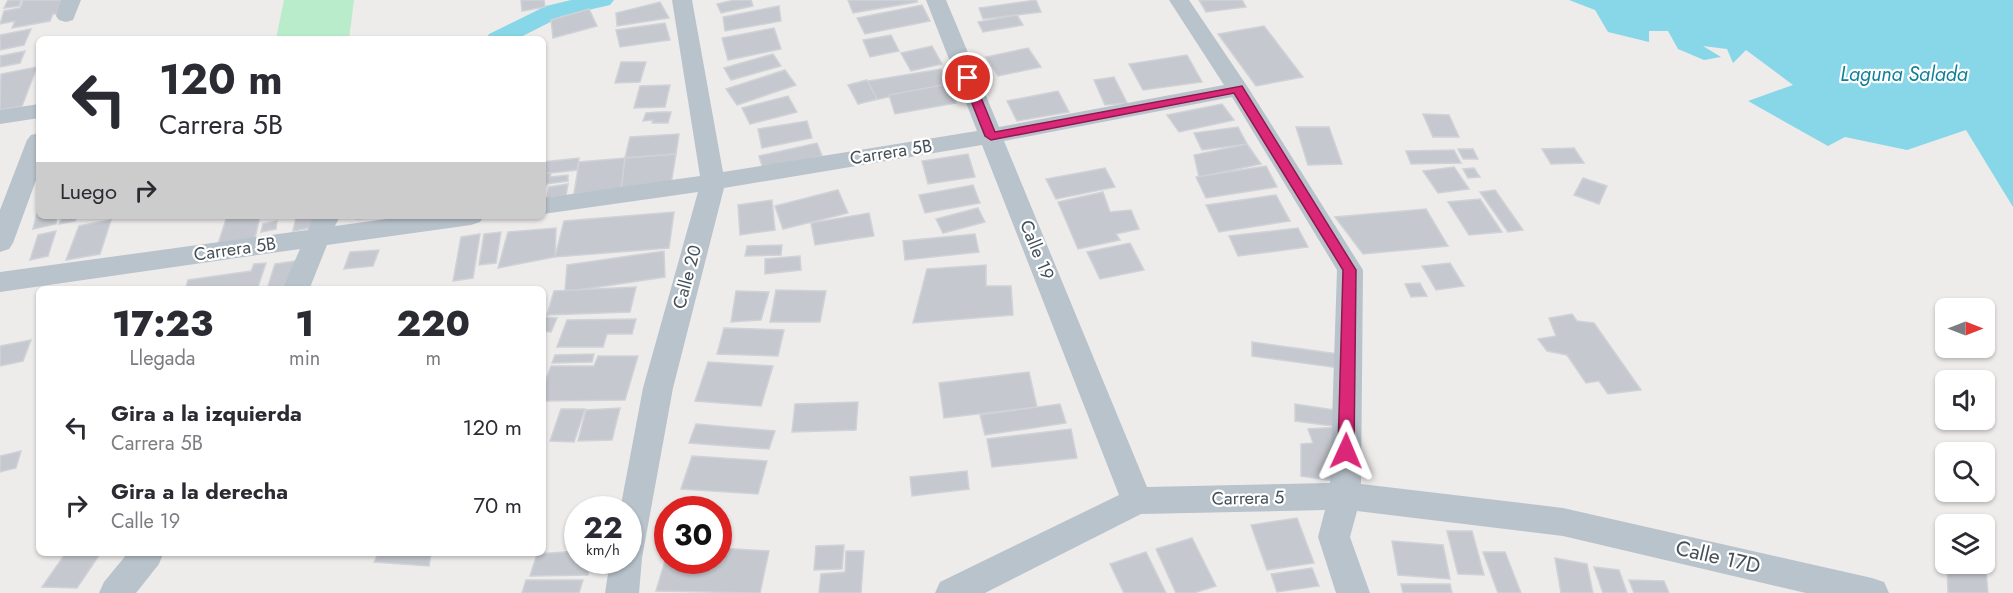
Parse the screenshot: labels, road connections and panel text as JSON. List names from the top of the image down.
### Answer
{
  "streets": {
    "street": [
      "Carrera 5B",
      "Calle 19",
      "Calle 20",
      "Carrera 5",
      "Calle 17D"
    ]
  },
  "crossings": [
    ["Carrera 5B", "Calle 19"],
    ["Carrera 5B", "Calle 20"],
    ["Calle 19", "Carrera 5"],
    ["Carrera 5", "Calle 17D"]
  ],
  "water": ["Laguna Salada"],
  "north": "right",
  "page": {
    "turn": ["120 m", "Carrera 5B"],
    "then": "Luego",
    "eta": [
      "17:23",
      "Llegada",
      "1",
      "min",
      "220",
      "m"
    ],
    "list": [
      {
        "name": "Gira a la izquierda",
        "note": "Carrera 5B",
        "value": "120 m"
      },
      {
        "name": "Gira a la derecha",
        "note": "Calle 19",
        "value": "70 m"
      }
    ],
    "speed": "22 km/h",
    "limit": "30"
  }
}
